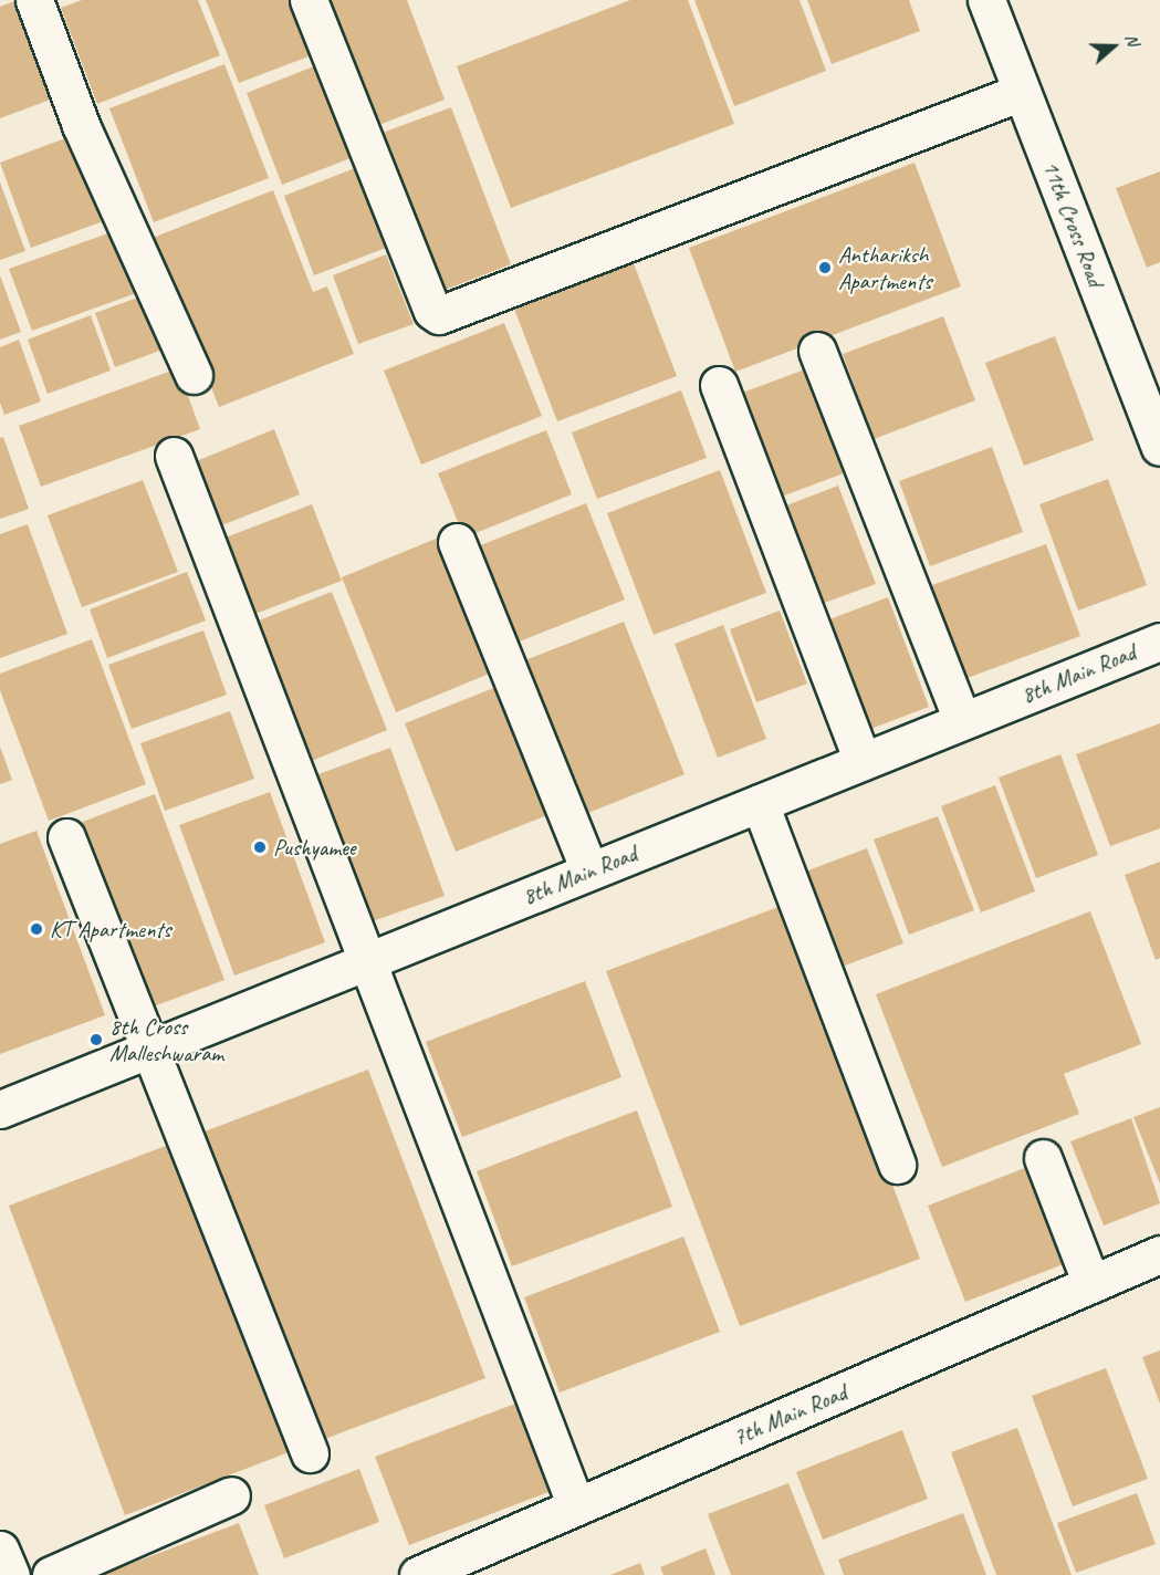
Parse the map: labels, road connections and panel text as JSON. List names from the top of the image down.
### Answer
{
  "streets": {
    "street": ["11th Cross Road", "8th Main Road", "7th Main Road"]
  },
  "places": [
    "Anthariksh Apartments",
    "Pushyamee",
    "KT Apartments",
    "8th Cross Malleshwaram"
  ],
  "north": "right"
}
